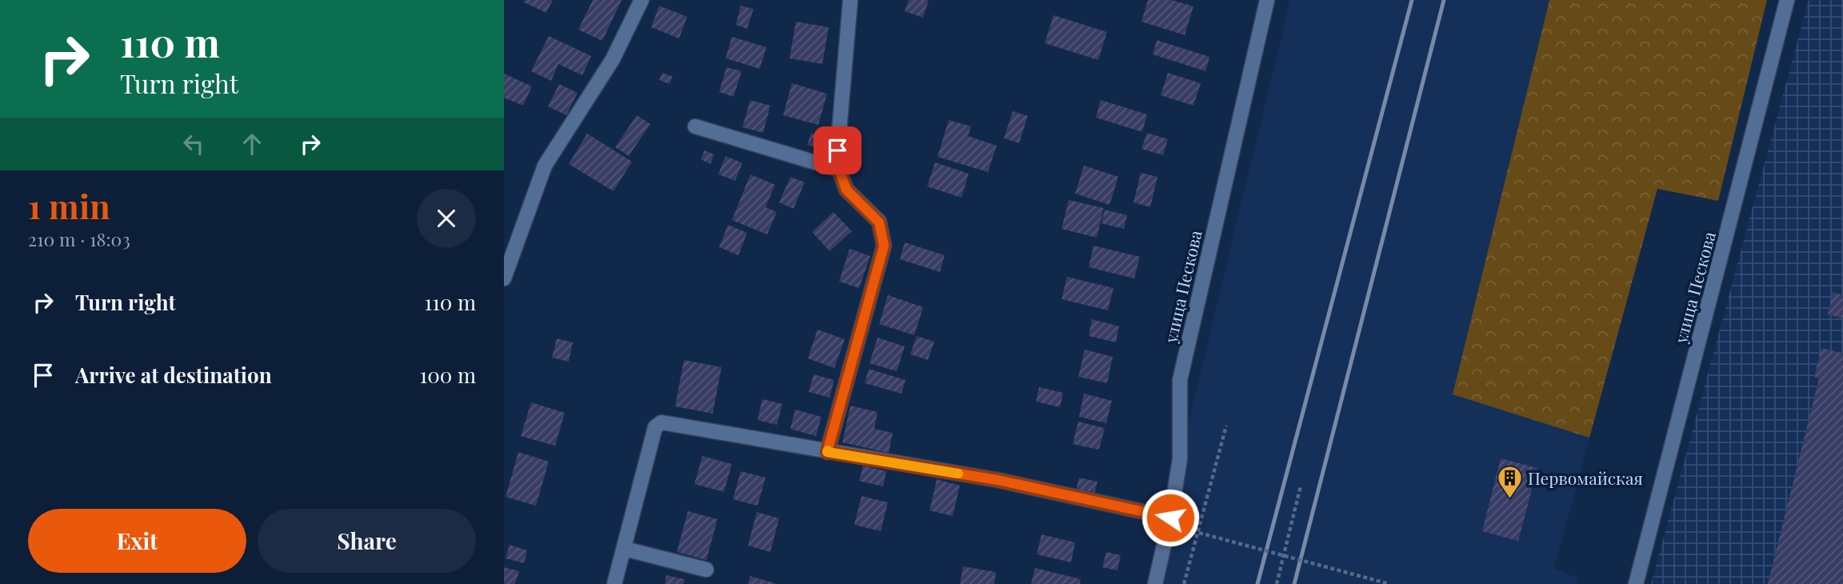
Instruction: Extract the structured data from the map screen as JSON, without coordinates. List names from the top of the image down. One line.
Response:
{"streets":{"street":["улица Пескова"]},"places":{"building":["Первомайская"]},"page":{"turn":["110 m","Turn right"],"heading":["1 min","210 m · 18:03"],"list":[{"name":"Turn right","value":"110 m"},{"name":"Arrive at destination","value":"100 m"}],"buttons":["Exit","Share"]}}
